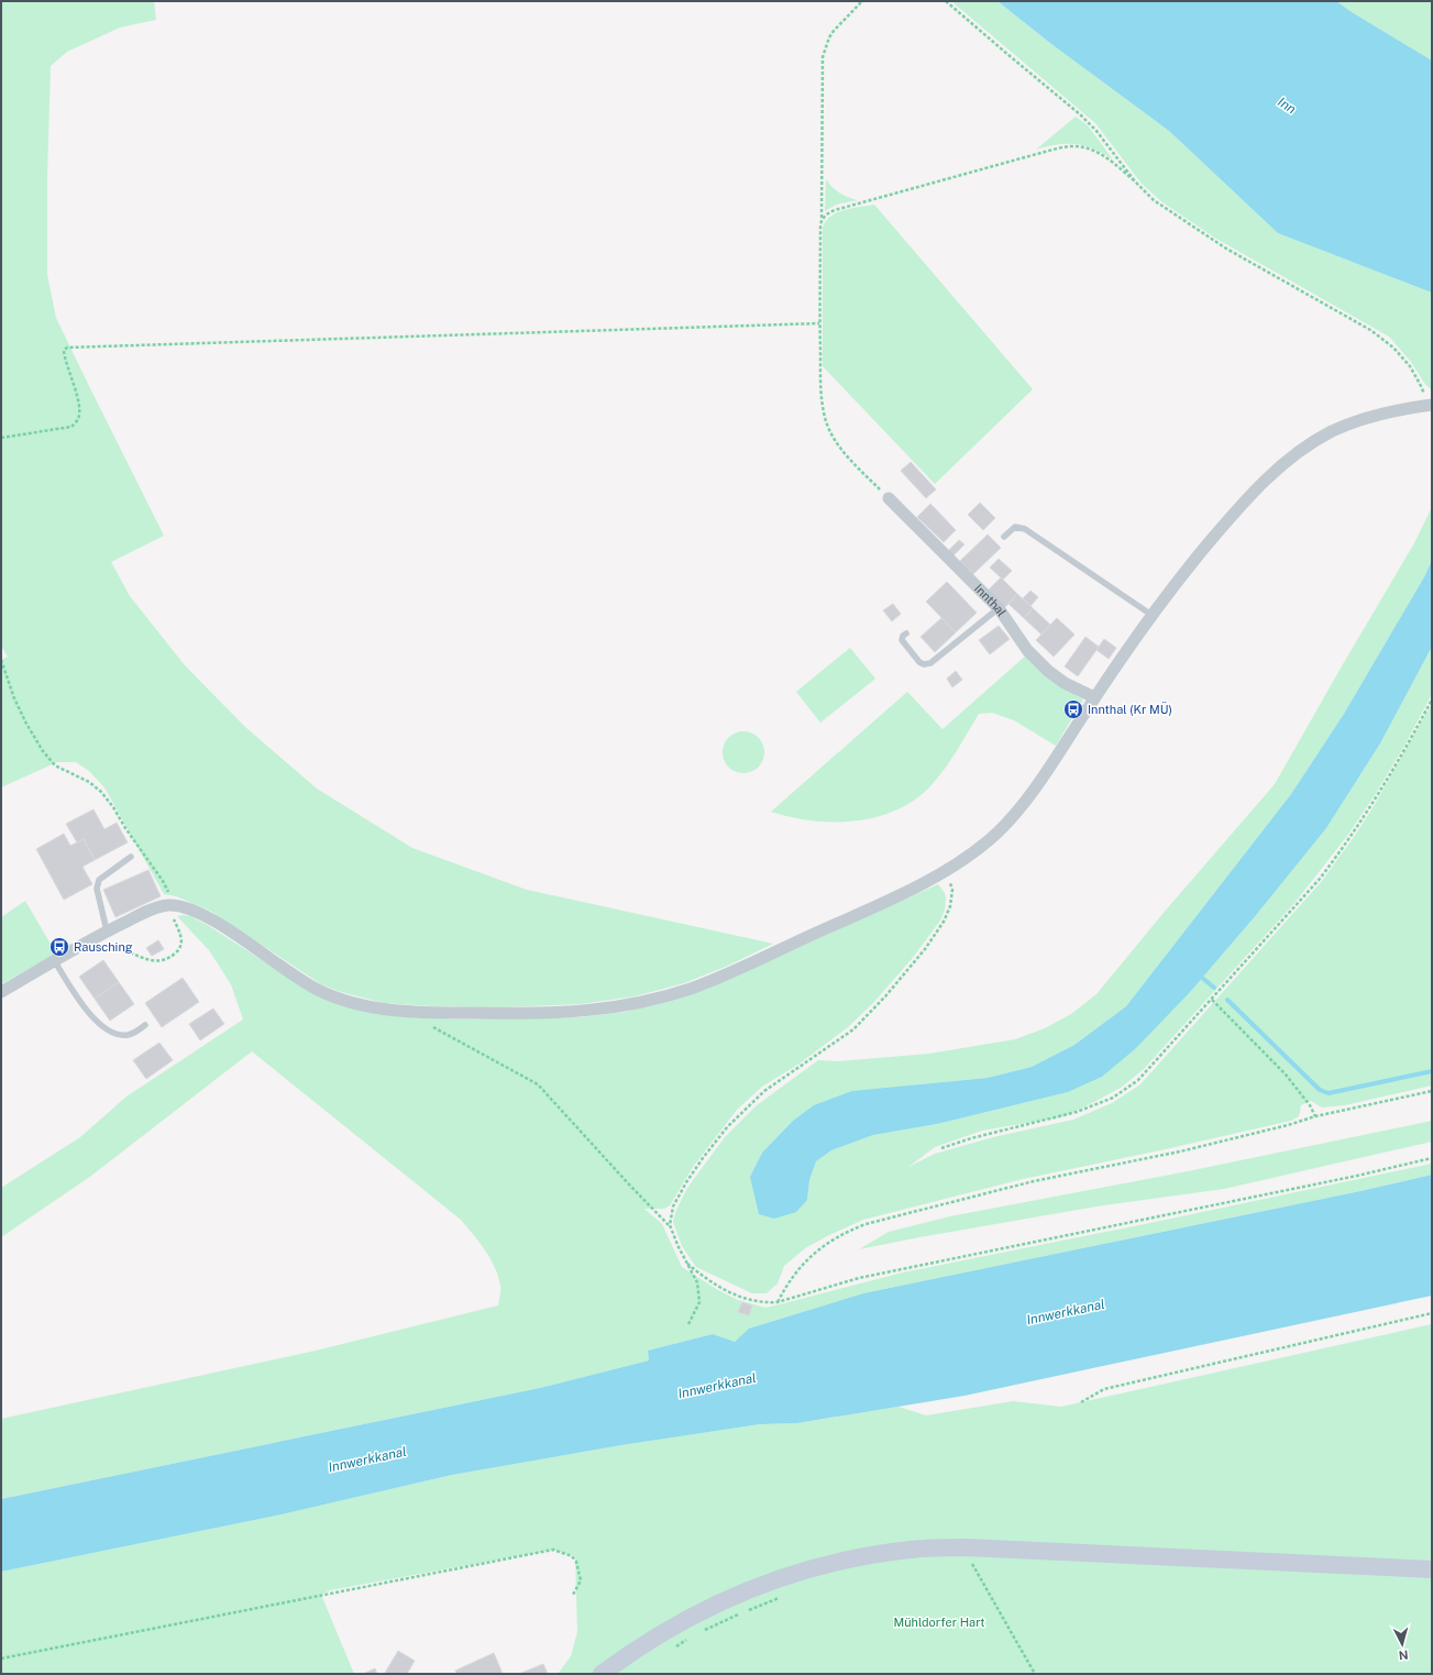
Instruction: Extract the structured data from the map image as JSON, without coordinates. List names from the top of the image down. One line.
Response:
{"streets":{"street":["Innthal"]},"water":["Inn","Innwerkkanal"],"parks":["Mühldorfer Hart"],"places":{"bus stop":["Innthal (Kr MÜ)","Rausching"]},"north":"bottom"}
